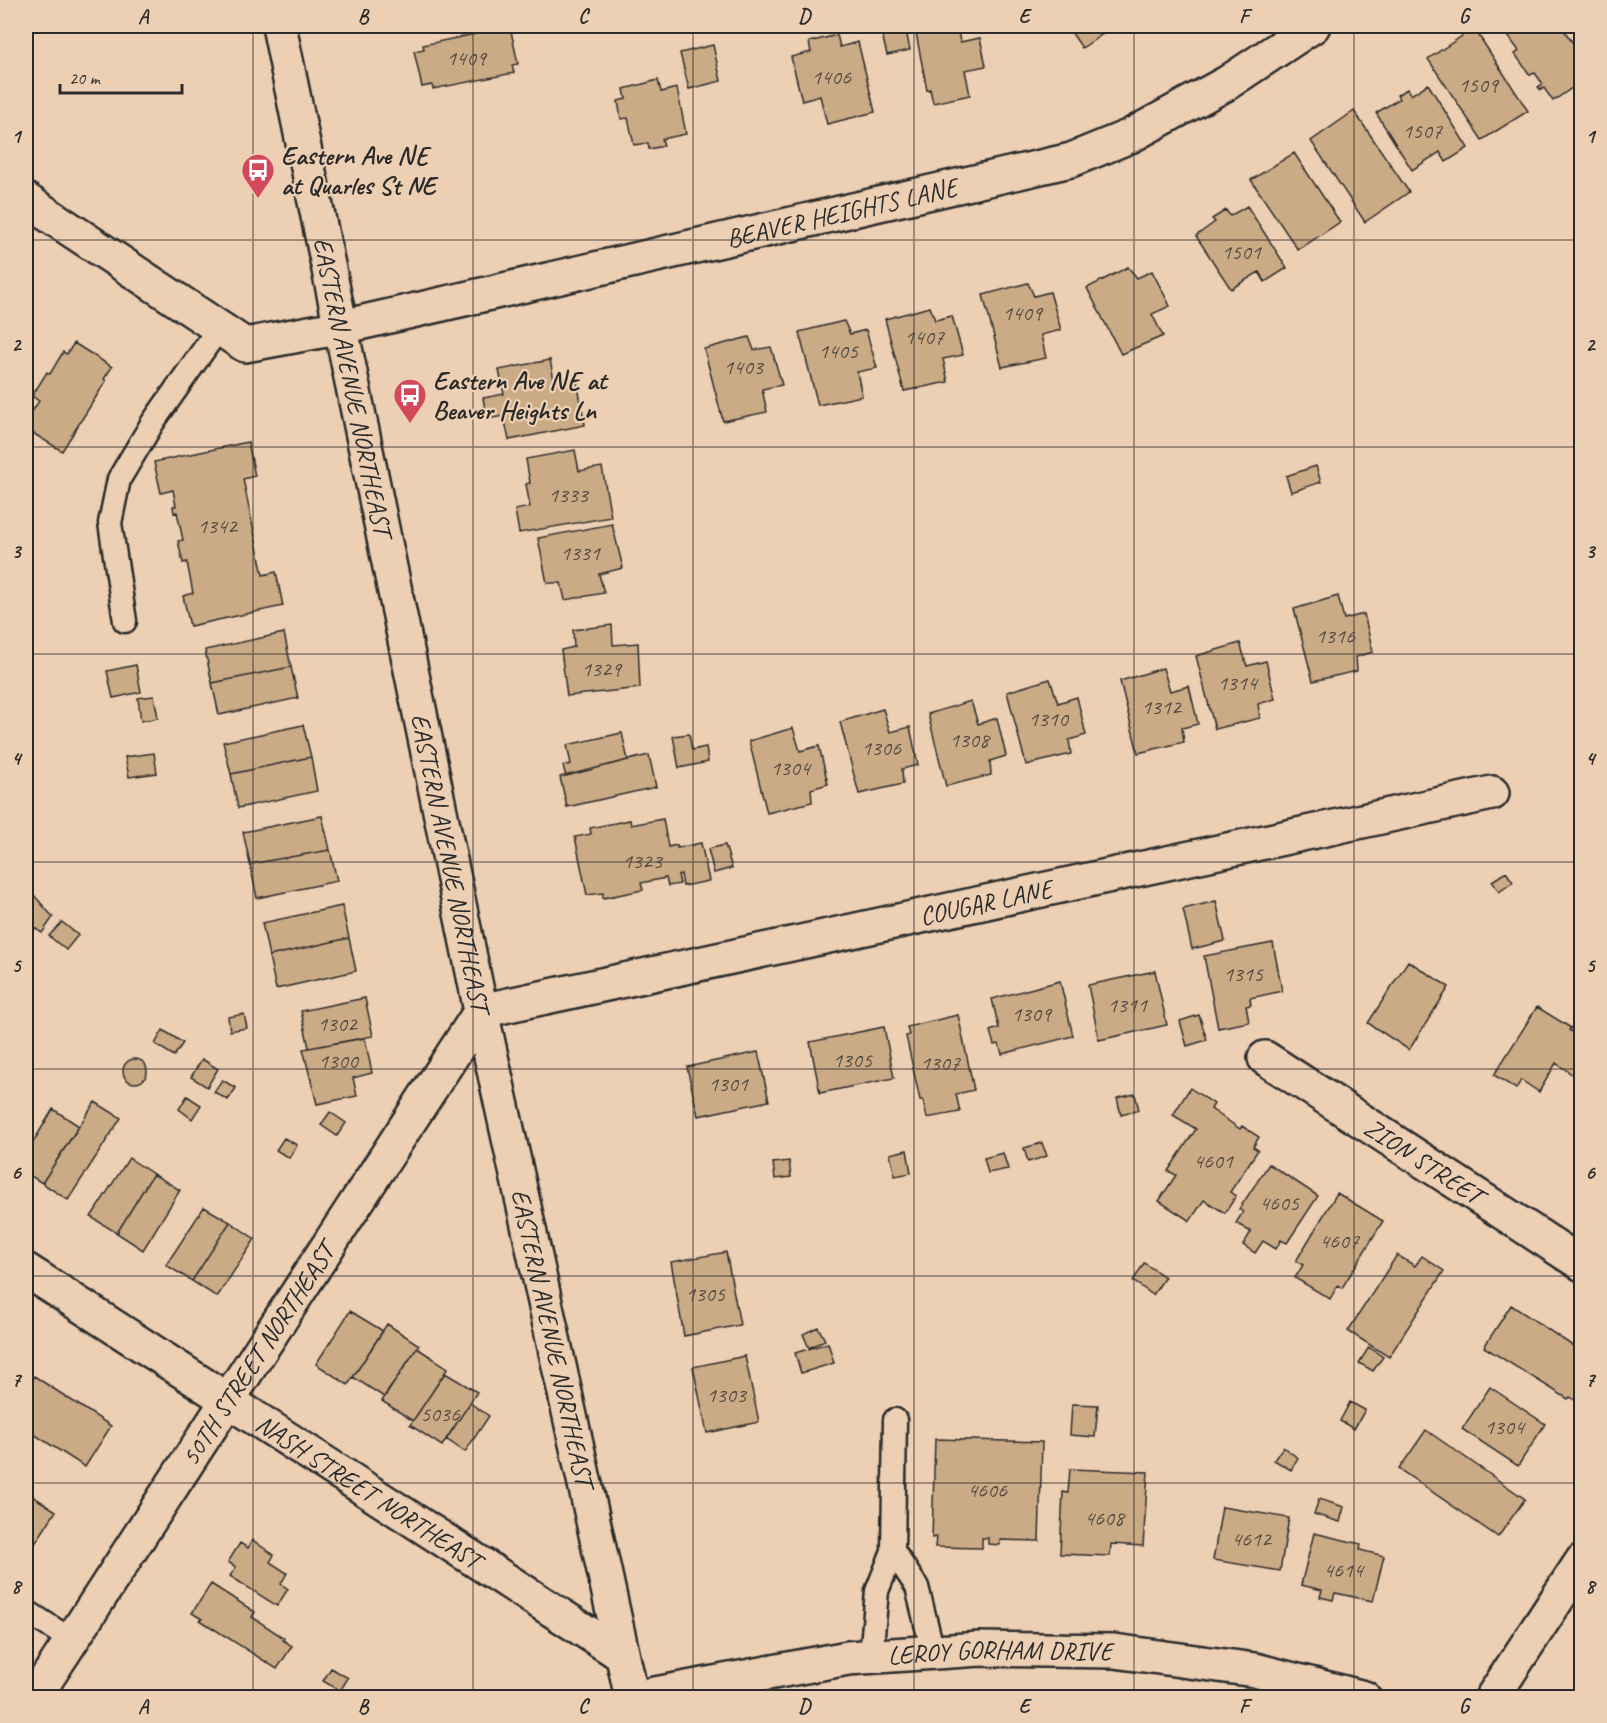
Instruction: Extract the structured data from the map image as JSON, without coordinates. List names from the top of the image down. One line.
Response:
{"streets":{"street":["BEAVER HEIGHTS LANE","EASTERN AVENUE NORTHEAST","COUGAR LANE","ZION STREET","50TH STREET NORTHEAST","NASH STREET NORTHEAST","LEROY GORHAM DRIVE"]},"crossings":[["BEAVER HEIGHTS LANE","EASTERN AVENUE NORTHEAST"],["EASTERN AVENUE NORTHEAST","COUGAR LANE"],["EASTERN AVENUE NORTHEAST","50TH STREET NORTHEAST"],["EASTERN AVENUE NORTHEAST","NASH STREET NORTHEAST"],["EASTERN AVENUE NORTHEAST","LEROY GORHAM DRIVE"],["COUGAR LANE","50TH STREET NORTHEAST"],["50TH STREET NORTHEAST","NASH STREET NORTHEAST"]],"places":{"bus stop":["Eastern Ave NE at Quarles St NE","Eastern Ave NE at Beaver Heights Ln"]},"house_numbers":["1409","1406","1509","1507","1501","1409","1407","1405","1403","1333","1342","1331","1316","1329","1314","1312","1310","1308","1306","1304","1323","1315","1311","1309","1302","1305","1300","1307","1301","4601","4605","4607","1305","1303","5036","1304","4606","4608","4612","4614"],"scale_bar":"20 m","grid":{"columns":["A","B","C","D","E","F","G"],"rows":["1","2","3","4","5","6","7","8"]}}
